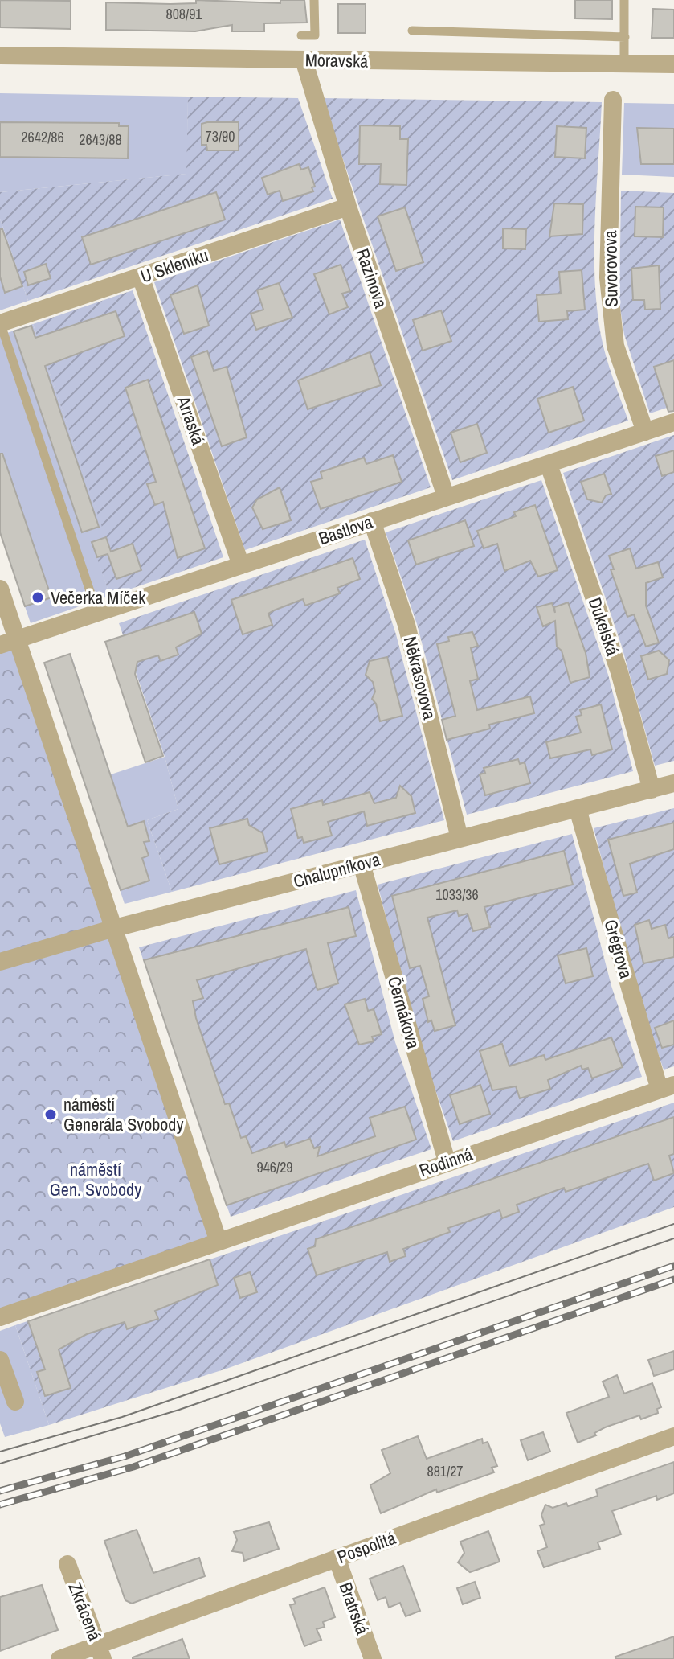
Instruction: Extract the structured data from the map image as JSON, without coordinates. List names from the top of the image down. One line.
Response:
{"streets":{"street":["Moravská","U Skleníku","Suvorovova","Razinova","Arraská","Bastlova","Dukelská","Někrasovova","Chalupníkova","Grégrova","Čermákova","Rodinná","Pospolitá","Bratrská","Zkrácená"]},"crossings":[["Moravská","Razinova"],["U Skleníku","Razinova"],["U Skleníku","Arraská"],["Suvorovova","Bastlova"],["Razinova","Bastlova"],["Arraská","Bastlova"],["Bastlova","Dukelská"],["Bastlova","Někrasovova"],["Dukelská","Chalupníkova"],["Někrasovova","Chalupníkova"],["Chalupníkova","Grégrova"],["Chalupníkova","Čermákova"],["Grégrova","Rodinná"],["Čermákova","Rodinná"],["Pospolitá","Bratrská"],["Pospolitá","Zkrácená"]],"parks":["náměstí Gen. Svobody"],"places":["Večerka Míček","náměstí Generála Svobody"],"house_numbers":["808/91","73/90","2642/86","2643/88","1033/36","946/29","881/27"]}
